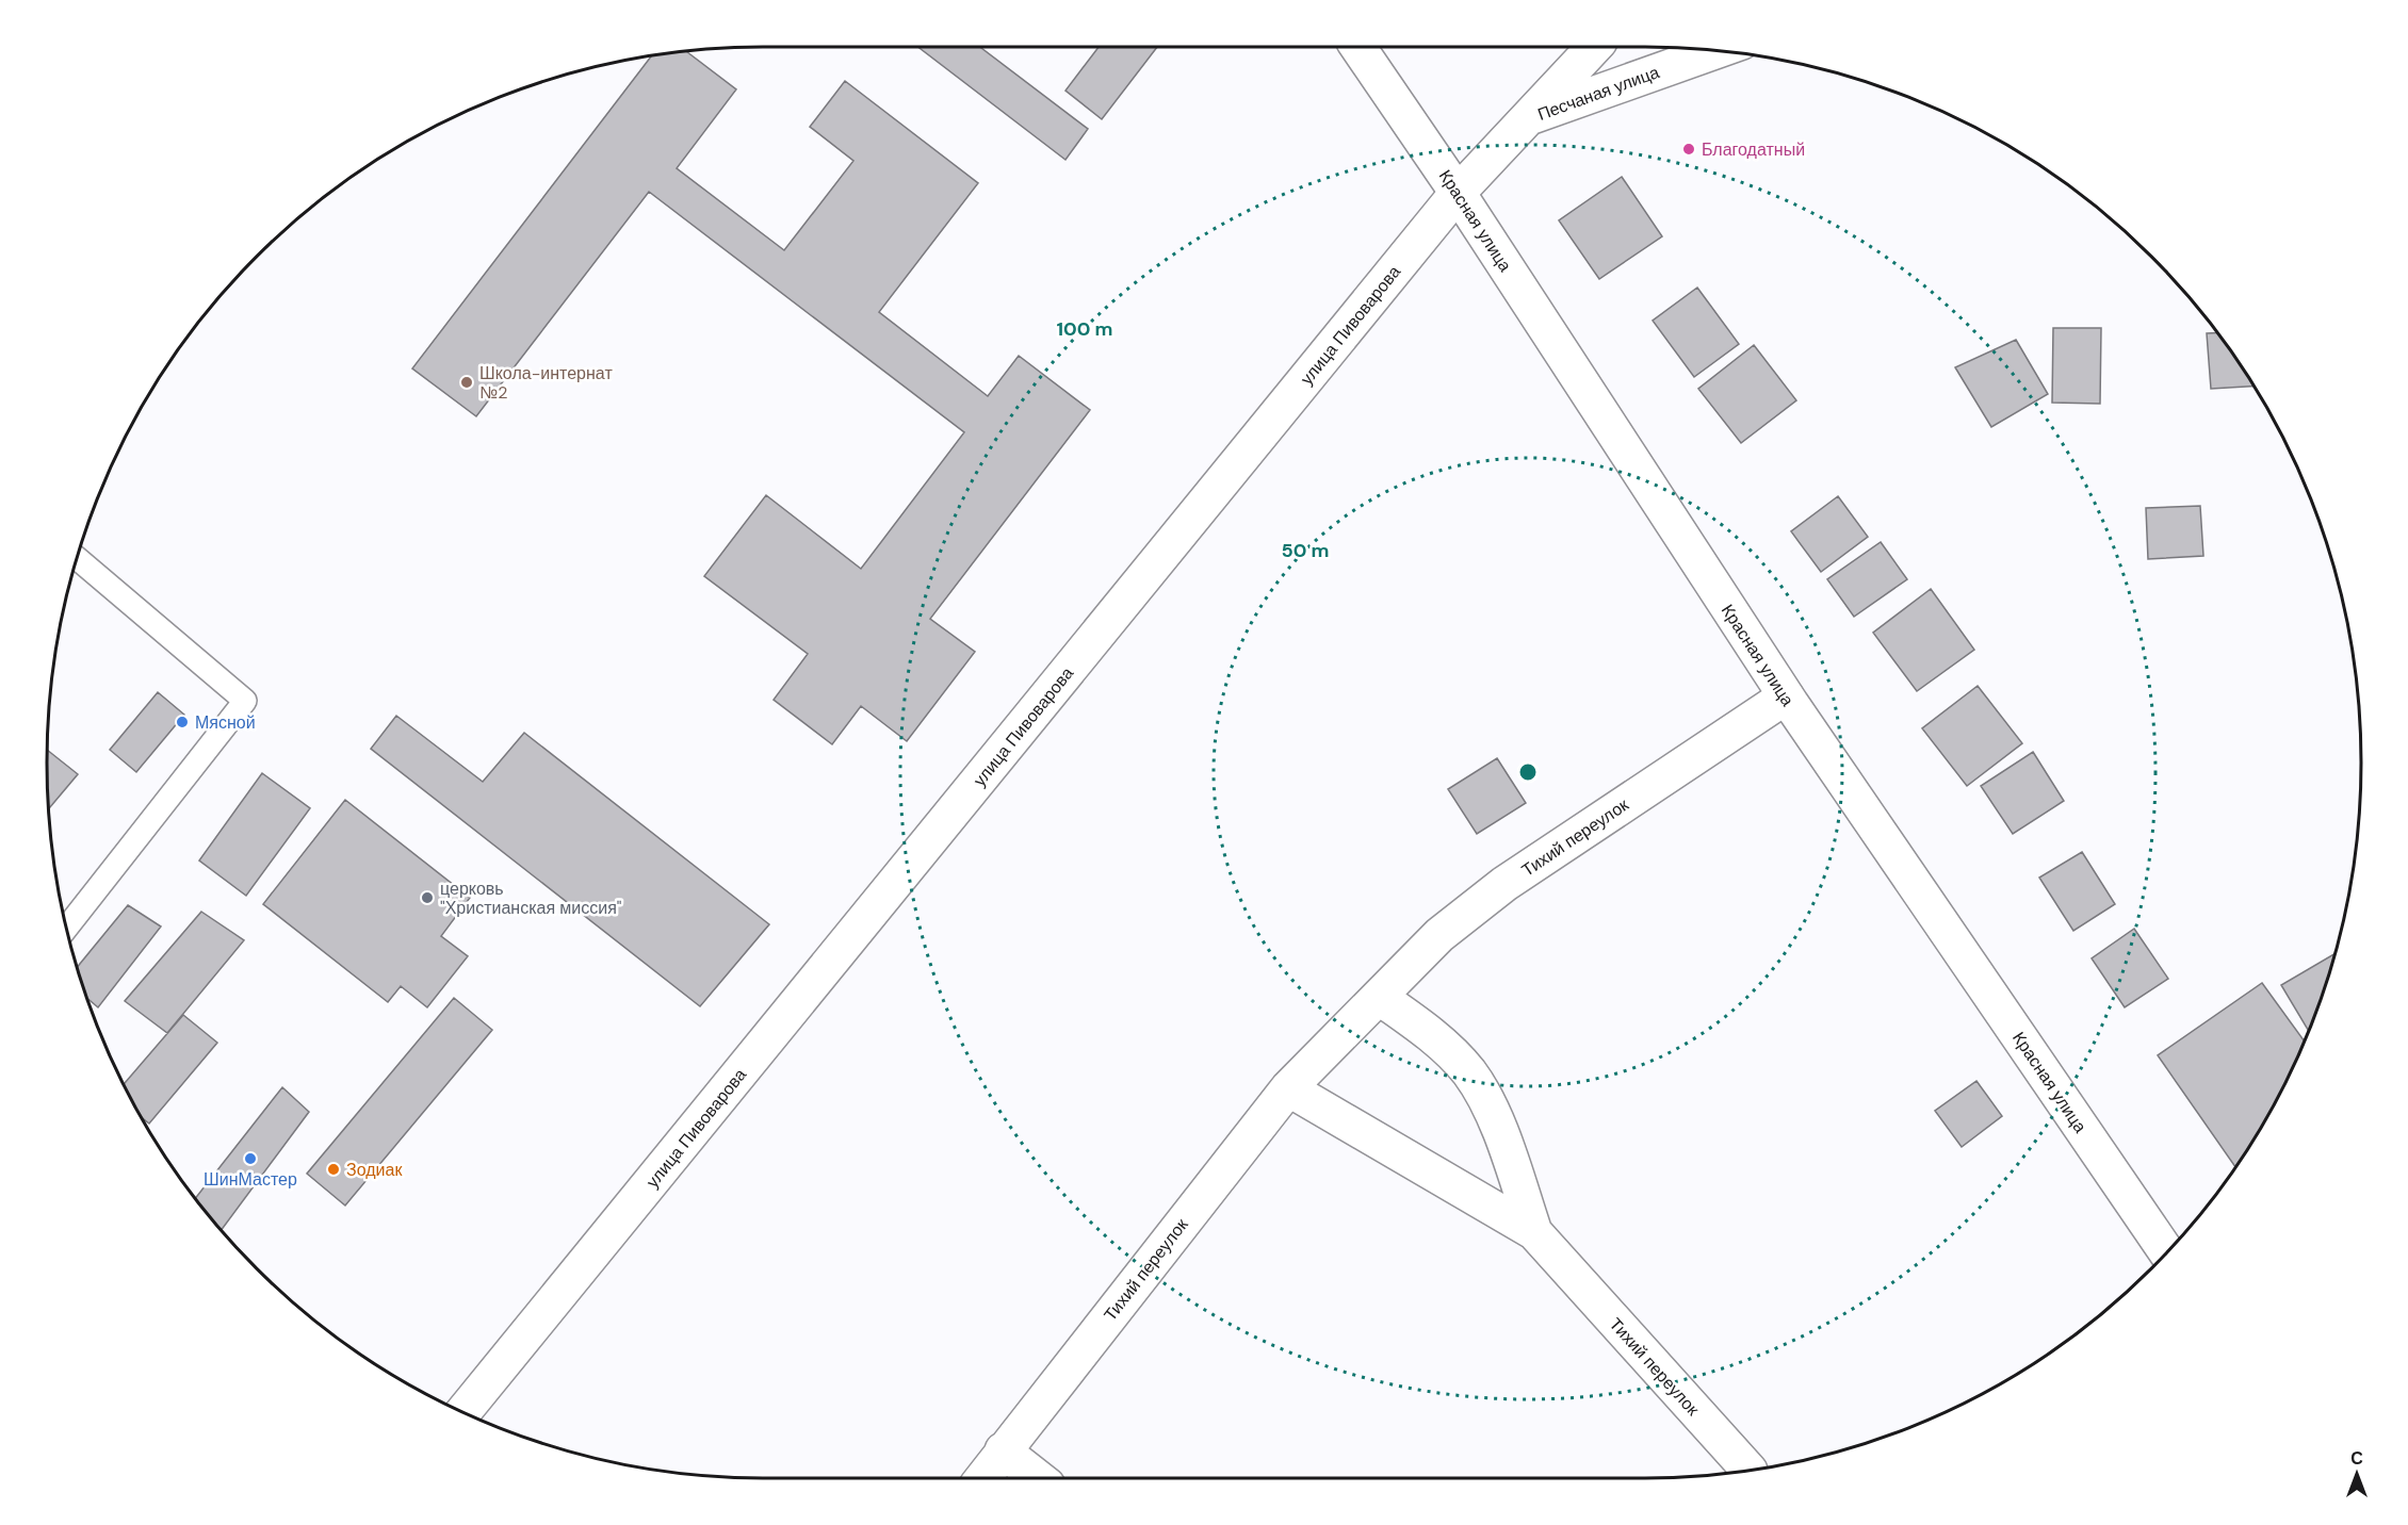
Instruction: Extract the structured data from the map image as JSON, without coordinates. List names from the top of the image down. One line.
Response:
{"streets":{"street":["Песчаная улица","Красная улица","улица Пивоварова","Тихий переулок"]},"crossings":[["Песчаная улица","улица Пивоварова"],["Красная улица","улица Пивоварова"],["Красная улица","Тихий переулок"]],"places":["Благодатный","Школа-интернат №2","Мясной","церковь \"Христианская миссия\"","ШинМастер","Зодиак"],"north":"top","rings":["100 m","50 m"]}
